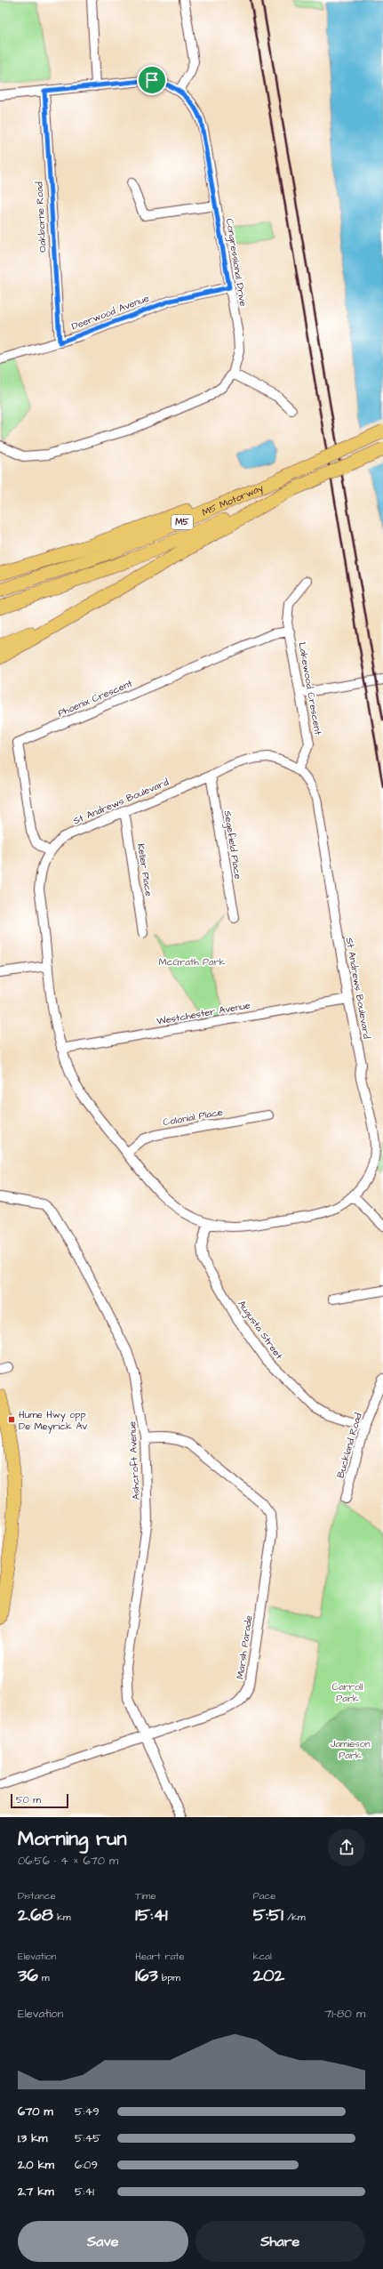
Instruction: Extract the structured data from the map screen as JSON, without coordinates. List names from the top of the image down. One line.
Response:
{"streets":{"highway":["M5 Motorway","M5"],"street":["Oakborne Road","Congressional Drive","Deerwood Avenue","Lakewood Crescent","Phoenix Crescent","St Andrews Boulevard","Segefield Place","Keller Place","Westchester Avenue","Colonial Place","Augusta Street","Buckland Road","Ashcroft Avenue","Marsh Parade"]},"crossings":[["Oakborne Road","Congressional Drive"],["Oakborne Road","Deerwood Avenue"],["Congressional Drive","Deerwood Avenue"],["Lakewood Crescent","Phoenix Crescent"],["Lakewood Crescent","St Andrews Boulevard"],["Phoenix Crescent","St Andrews Boulevard"],["St Andrews Boulevard","Segefield Place"],["St Andrews Boulevard","Keller Place"],["St Andrews Boulevard","Westchester Avenue"],["St Andrews Boulevard","Colonial Place"],["St Andrews Boulevard","Augusta Street"],["Augusta Street","Buckland Road"],["Ashcroft Avenue","Marsh Parade"]],"parks":["McGrath Park","Carroll Park","Jamieson Park"],"places":{"transit":["Hume Hwy opp De Meyrick Av"]},"scale_bar":"50 m","page":{"scale":"50 m","heading":["Morning run","06:56 · 4 × 670 m"],"stats":[["Distance","2.68 km"],["Time","15:41"],["Pace","5:51 /km"],["Elevation","36 m"],["Heart rate","163 bpm"],["kcal","202"]],"chart":["Elevation","71–80 m"],"list":[{"name":"670 m","note":"5:49"},{"name":"1.3 km","note":"5:45"},{"name":"2.0 km","note":"6:09"},{"name":"2.7 km","note":"5:41"}],"buttons":["Save","Share"]}}
